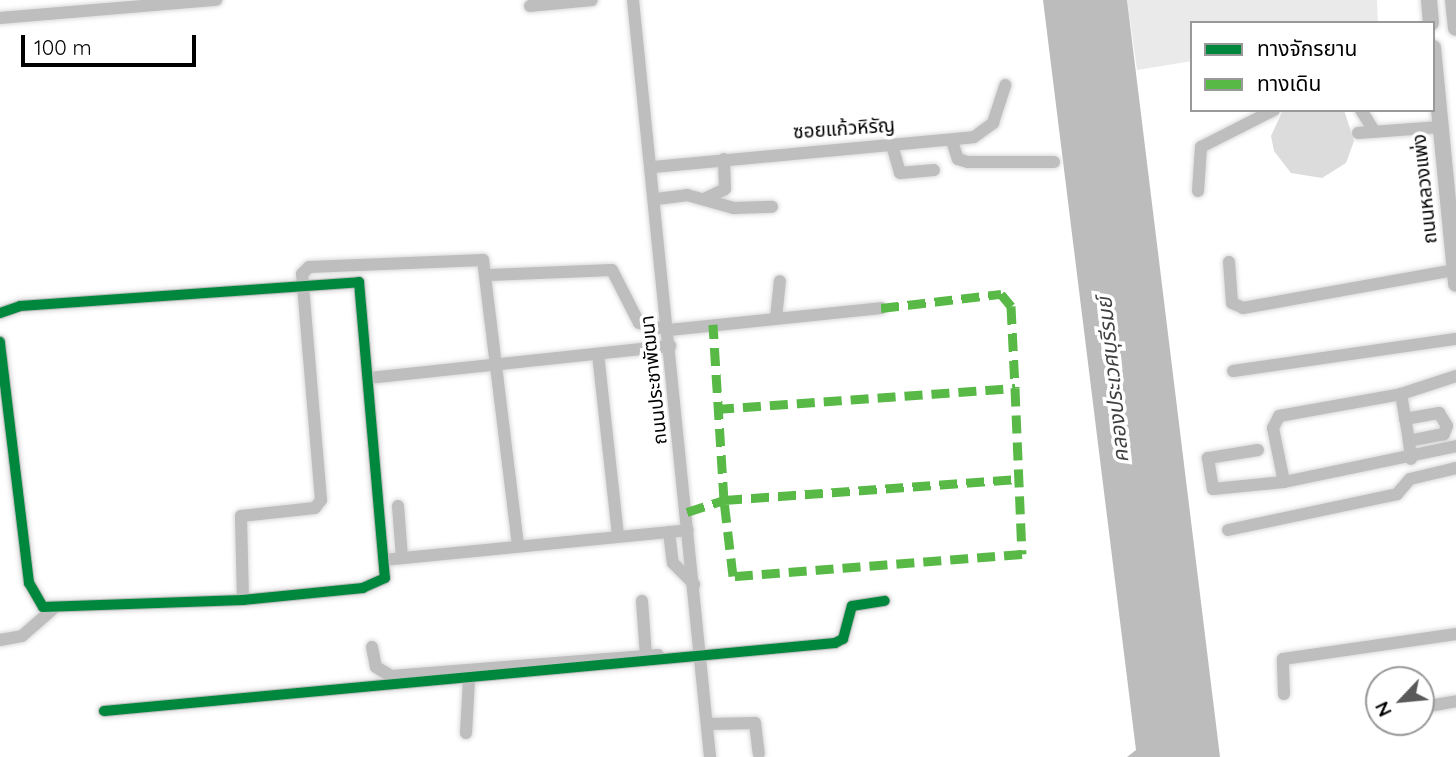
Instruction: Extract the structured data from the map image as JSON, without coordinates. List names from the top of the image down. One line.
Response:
{"streets":{"main road":["ถนนหลวงแพ่ง"],"street":["ซอยแก้วหิรัญ","ถนนประชาพัฒนา"]},"crossings":[["ซอยแก้วหิรัญ","ถนนประชาพัฒนา"]],"water":["คลองประเวศบุรีรมย์"],"legend":["ทางจักรยาน","ทางเดิน"],"scale_bar":"100 m","north":"bottom left"}
